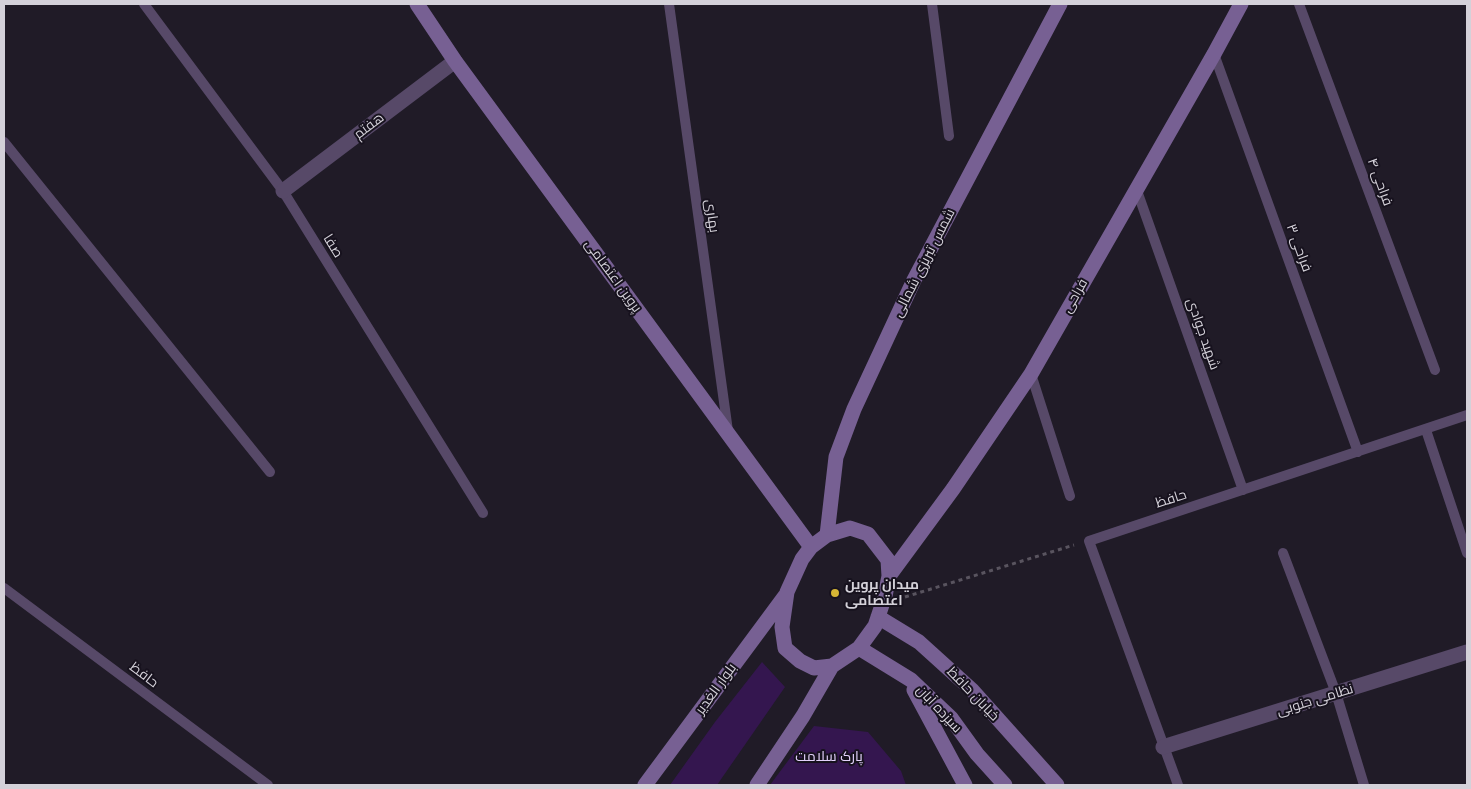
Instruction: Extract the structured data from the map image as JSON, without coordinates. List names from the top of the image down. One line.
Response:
{"streets":{"street":["هفتم","شمس تبریزی شمالی","پروین اعتصامی","فراحی","بلوار الغدیر","خیابان حافظ","نظامی جنوبی","سیزده آبان"],"lane":["فراحی ۴","بهاری","صفا","فراحی ۳","شهید جوادی","حافظ"]},"crossings":[["هفتم","صفا"],["هفتم","پروین اعتصامی"],["بهاری","پروین اعتصامی"],["فراحی ۳","فراحی"],["فراحی ۳","حافظ"],["شمس تبریزی شمالی","پروین اعتصامی"],["شمس تبریزی شمالی","فراحی"],["شمس تبریزی شمالی","بلوار الغدیر"],["شمس تبریزی شمالی","خیابان حافظ"],["شمس تبریزی شمالی","سیزده آبان"],["پروین اعتصامی","فراحی"],["پروین اعتصامی","بلوار الغدیر"],["پروین اعتصامی","خیابان حافظ"],["پروین اعتصامی","سیزده آبان"],["فراحی","شهید جوادی"],["فراحی","بلوار الغدیر"],["فراحی","خیابان حافظ"],["فراحی","سیزده آبان"],["شهید جوادی","حافظ"],["بلوار الغدیر","خیابان حافظ"],["بلوار الغدیر","سیزده آبان"],["خیابان حافظ","سیزده آبان"]],"parks":["پارک سلامت"],"places":["میدان پروین اعتصامی"]}
